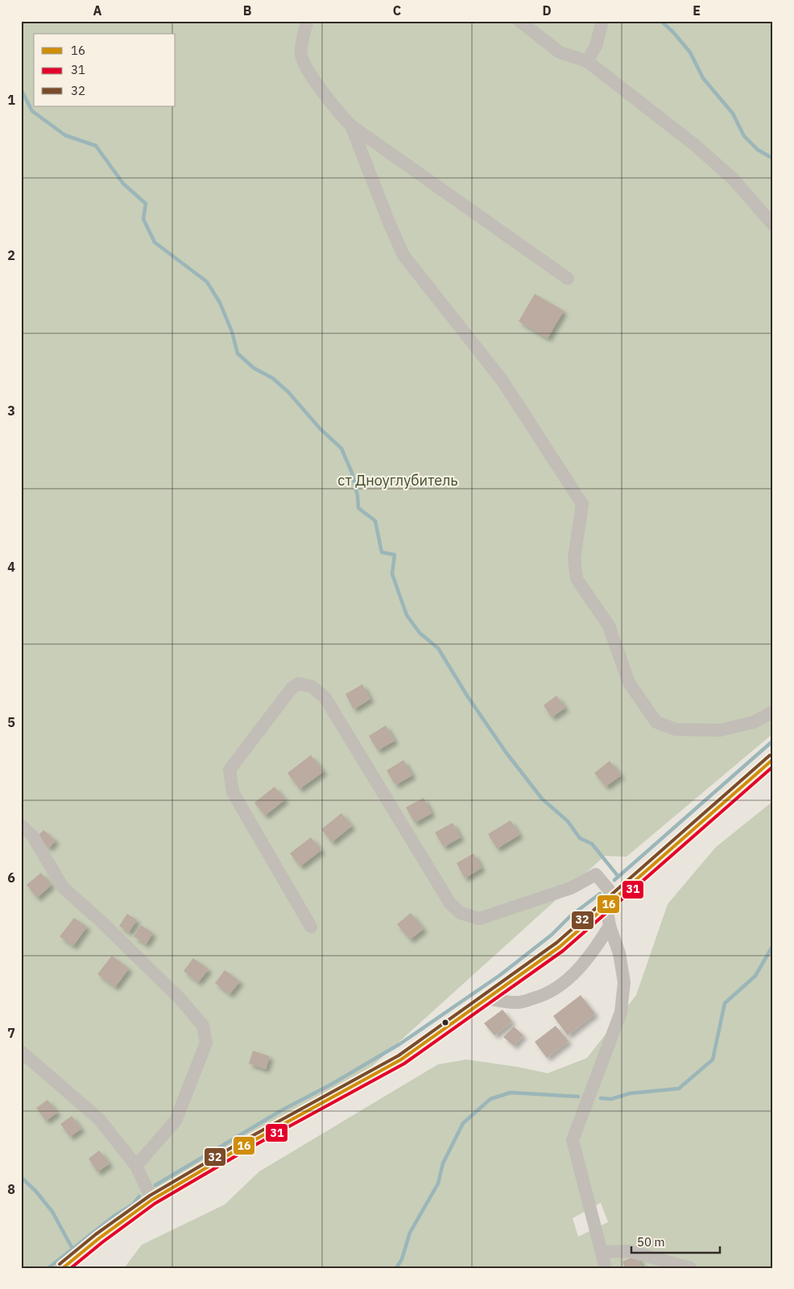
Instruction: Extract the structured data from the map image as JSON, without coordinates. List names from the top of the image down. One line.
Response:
{"parks":["ст Дноуглубитель"],"lines":["transit line 32","transit line 16","transit line 31"],"legend":["16","31","32"],"scale_bar":"50 m","grid":{"columns":["A","B","C","D","E"],"rows":["1","2","3","4","5","6","7","8"]}}
